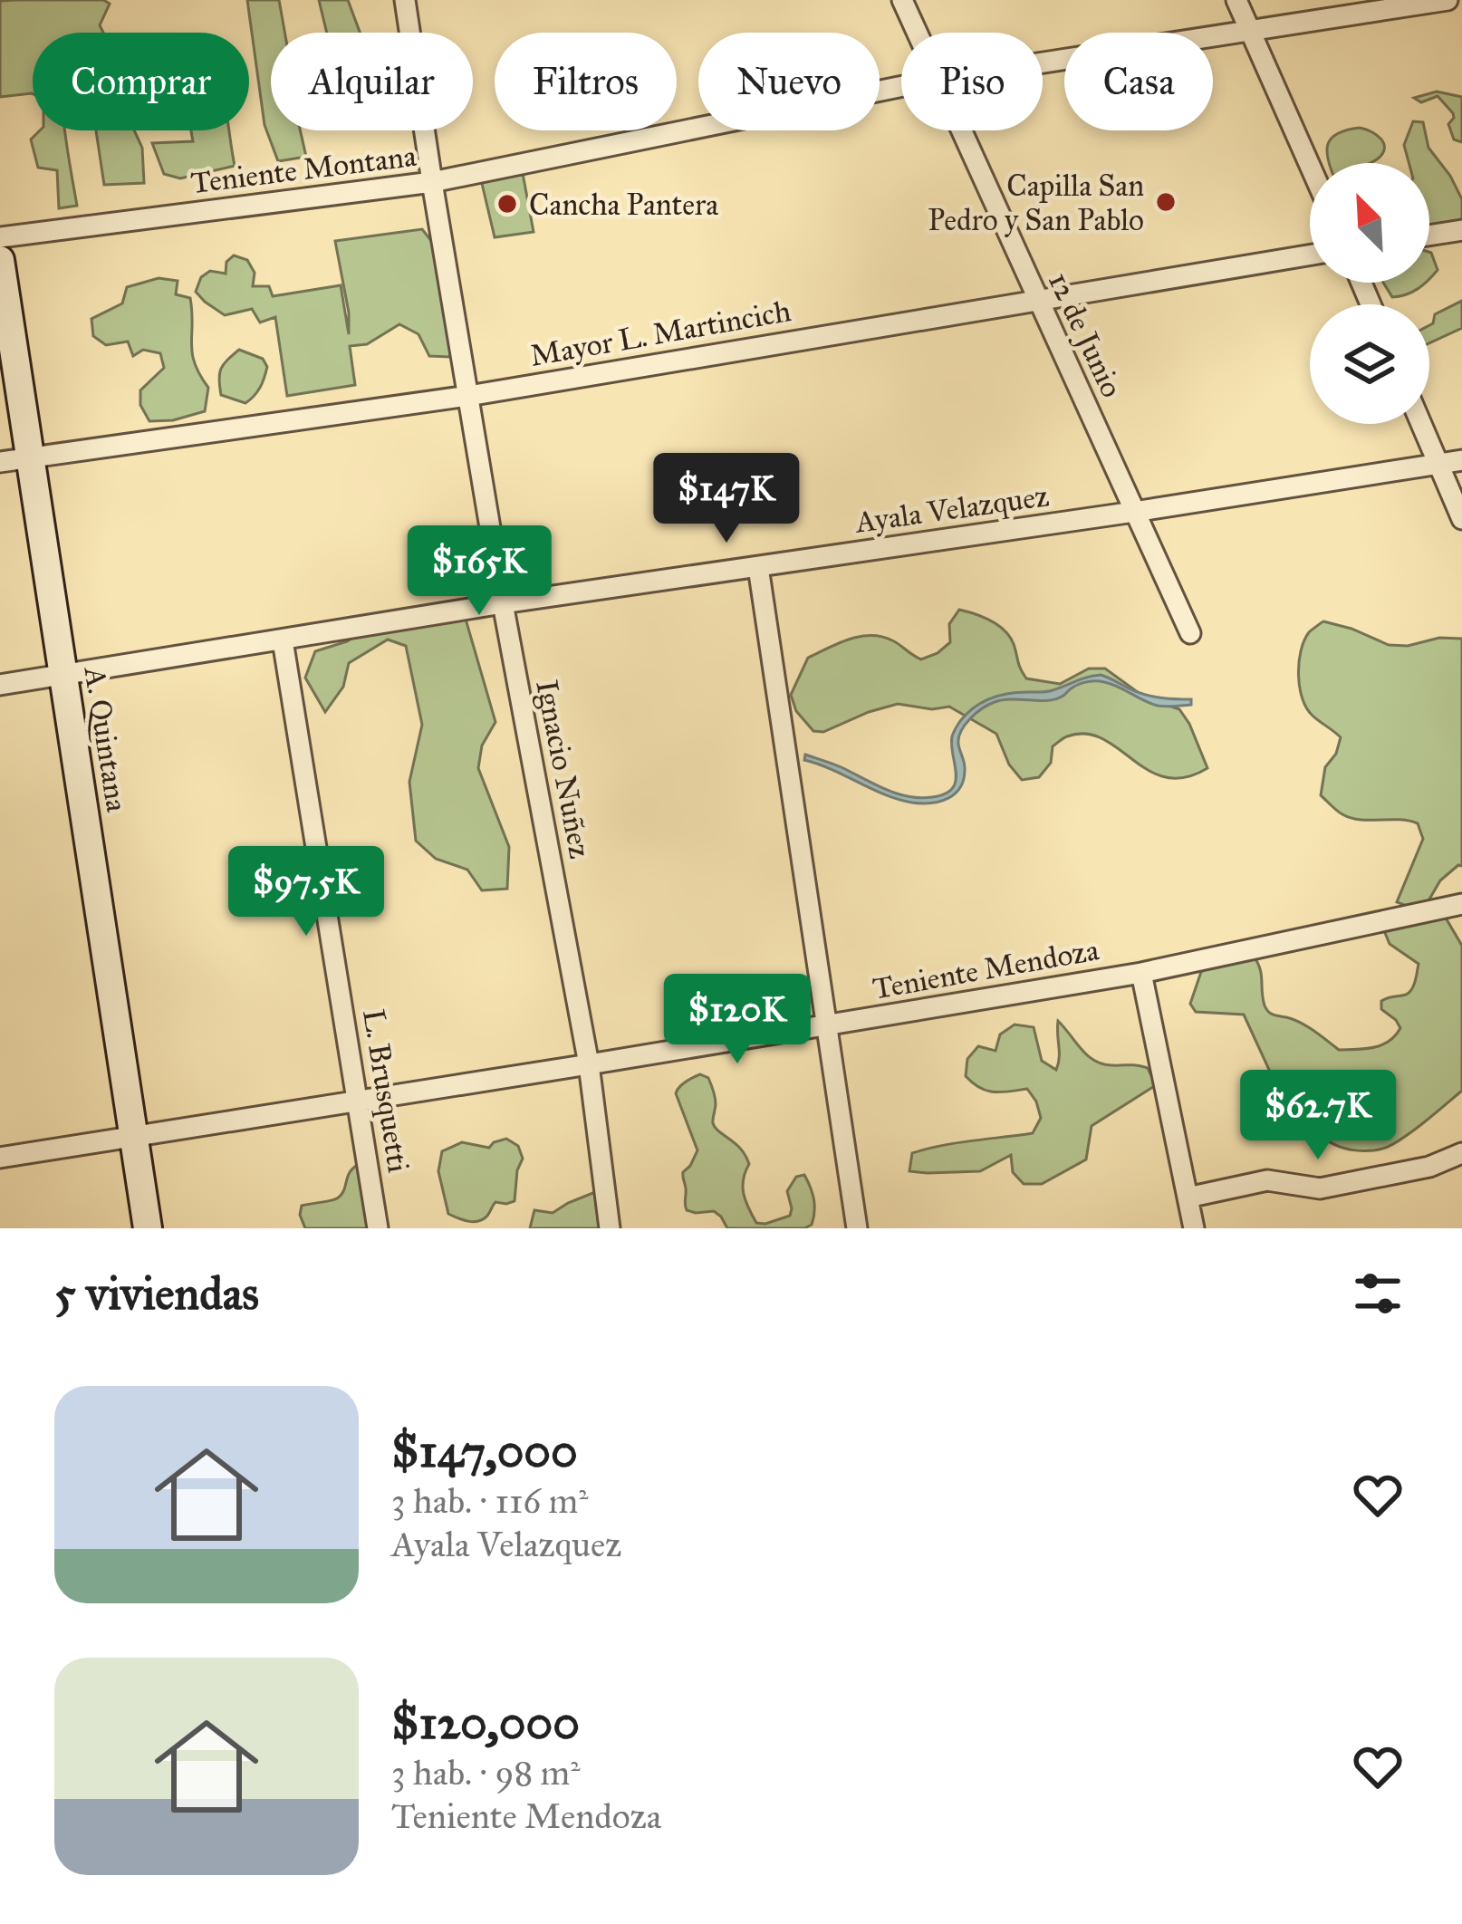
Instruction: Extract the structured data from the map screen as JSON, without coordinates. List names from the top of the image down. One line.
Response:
{"streets":{"street":["Teniente Montana","Mayor L. Martincich","12 de Junio","Ayala Velazquez","A. Quintana","Ignacio Nuñez","Teniente Mendoza","L. Brusquetti"]},"crossings":[["Teniente Montana","Ignacio Nuñez"],["Mayor L. Martincich","12 de Junio"],["Mayor L. Martincich","A. Quintana"],["Mayor L. Martincich","Ignacio Nuñez"],["12 de Junio","Ayala Velazquez"],["Ayala Velazquez","A. Quintana"],["Ayala Velazquez","Ignacio Nuñez"],["Ayala Velazquez","L. Brusquetti"],["A. Quintana","Teniente Mendoza"],["Ignacio Nuñez","Teniente Mendoza"],["Teniente Mendoza","L. Brusquetti"]],"places":["Capilla San Pedro y San Pablo","Cancha Pantera"],"north":"top left","page":{"chip":["Comprar","Alquilar","Filtros","Nuevo","Piso","Casa"],"price":["$147K","$165K","$97.5K","$120K","$62.7K"],"heading":"5 viviendas","list":[{"name":"$147,000","note":"3 hab. · 116 m² · Ayala Velazquez"},{"name":"$120,000","note":"3 hab. · 98 m² · Teniente Mendoza"}]}}
